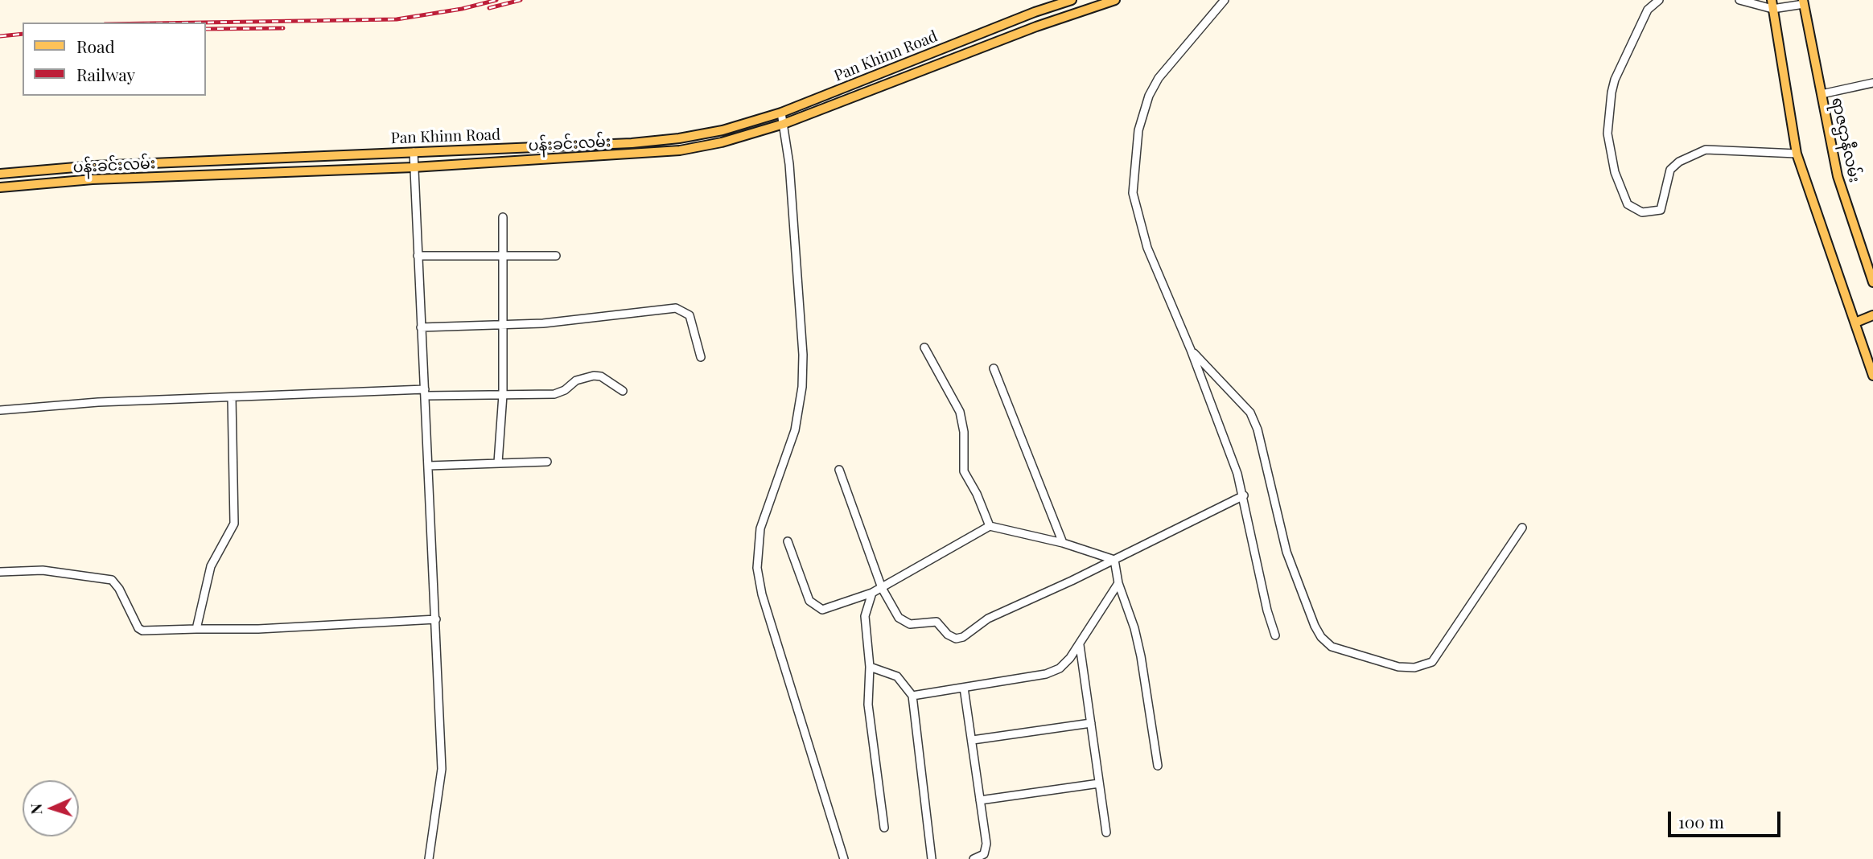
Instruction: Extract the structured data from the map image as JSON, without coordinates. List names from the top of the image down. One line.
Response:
{"streets":{"main road":["Pan Khinn Road","ရာဇဌာနီလမ်း","ပန်းခင်းလမ်း"]},"legend":["Road","Railway"],"scale_bar":"100 m","north":"left"}
